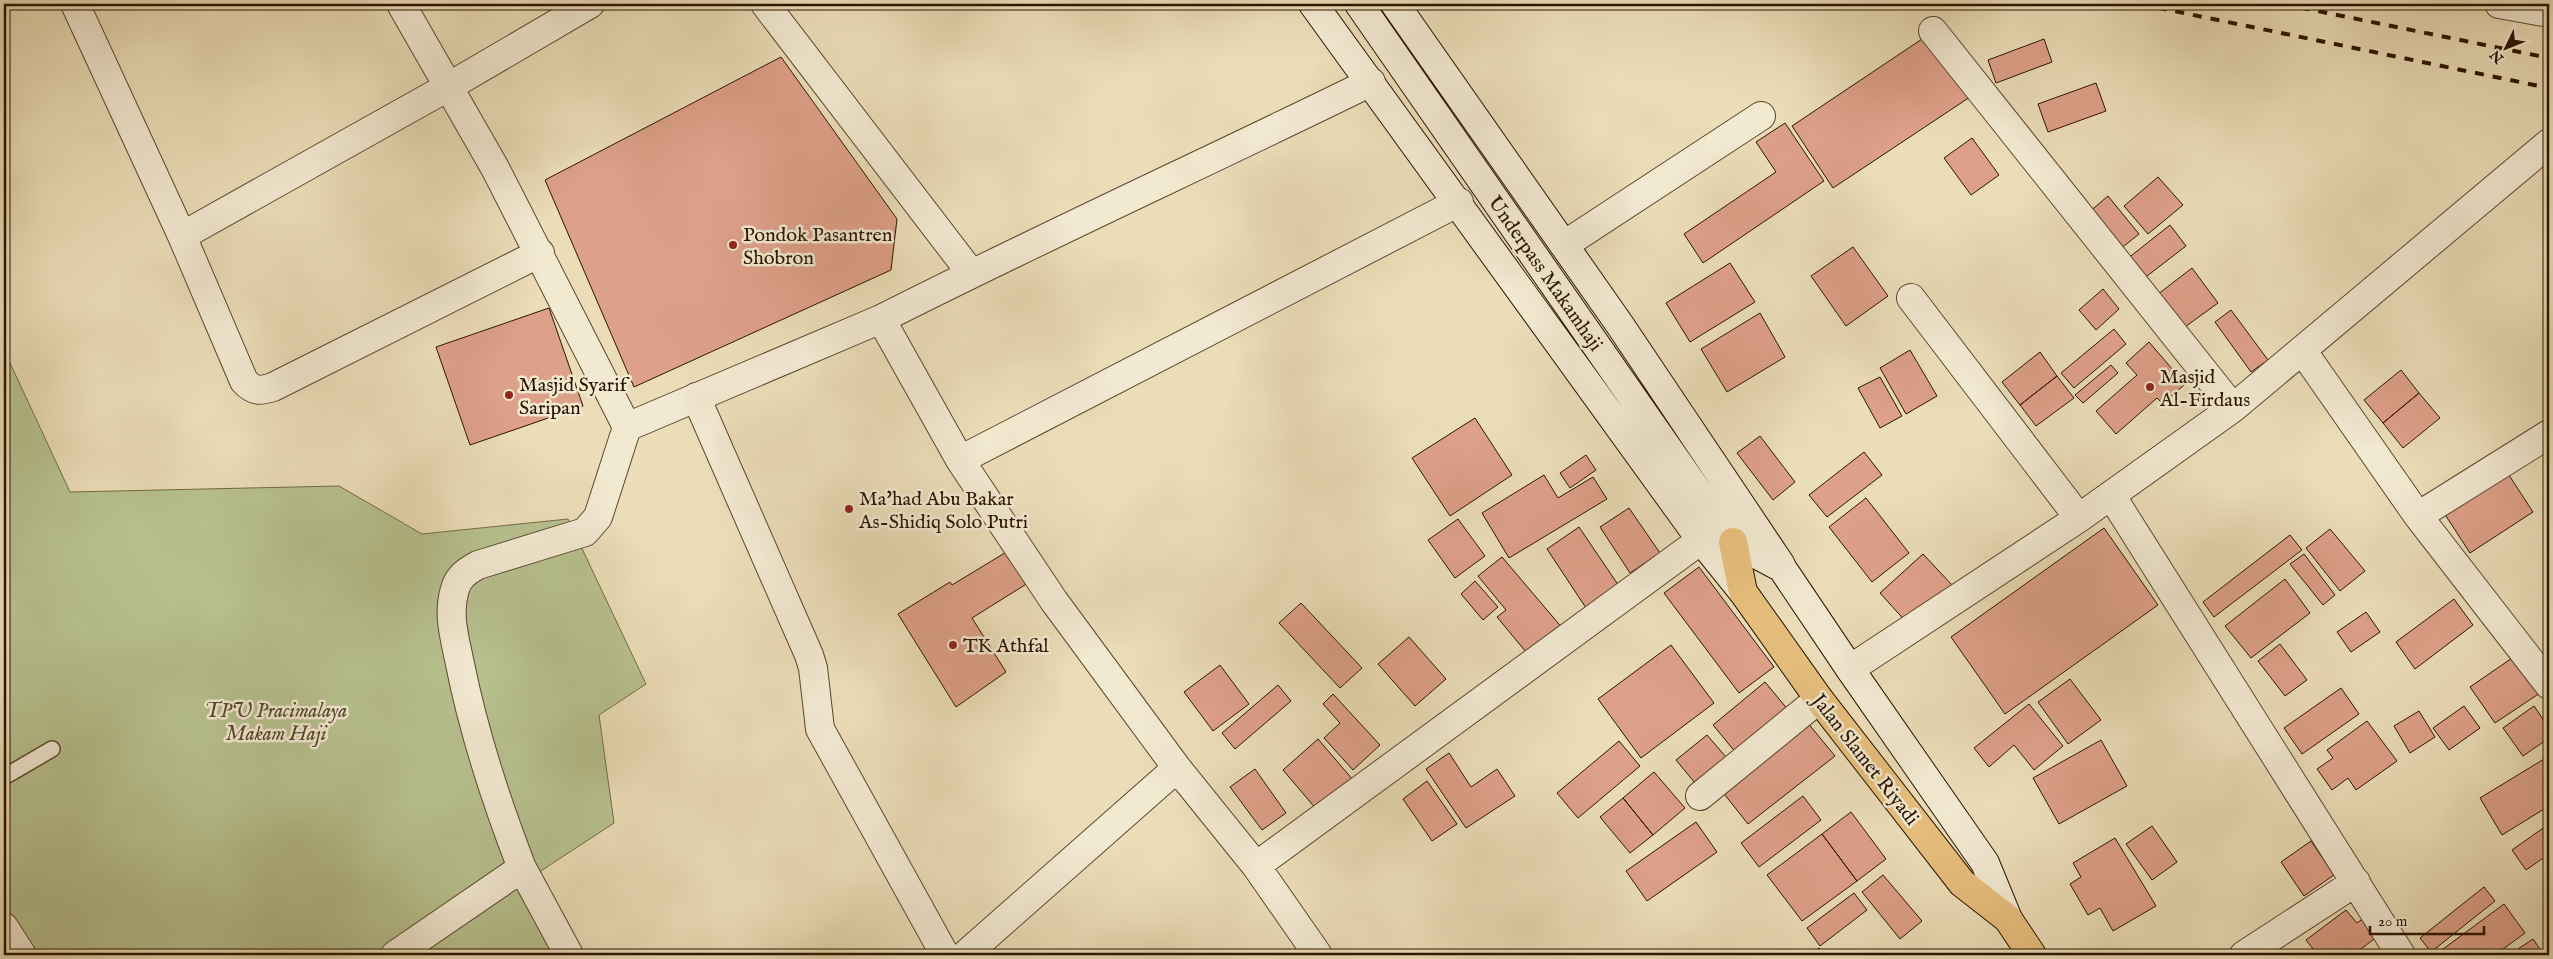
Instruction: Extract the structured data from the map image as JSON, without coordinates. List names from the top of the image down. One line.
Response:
{"streets":{"main road":["Jalan Slamet Riyadi"],"street":["Underpass Makamhaji"]},"crossings":[["Underpass Makamhaji","Jalan Slamet Riyadi"]],"parks":["TPU Pracimalaya Makam Haji"],"places":["Pondok Pasantren Shobron","Masjid Al-Firdaus","Masjid Syarif Saripan","Ma'had Abu Bakar As-Shidiq Solo Putri","TK Athfal"],"scale_bar":"20 m","north":"bottom left"}
